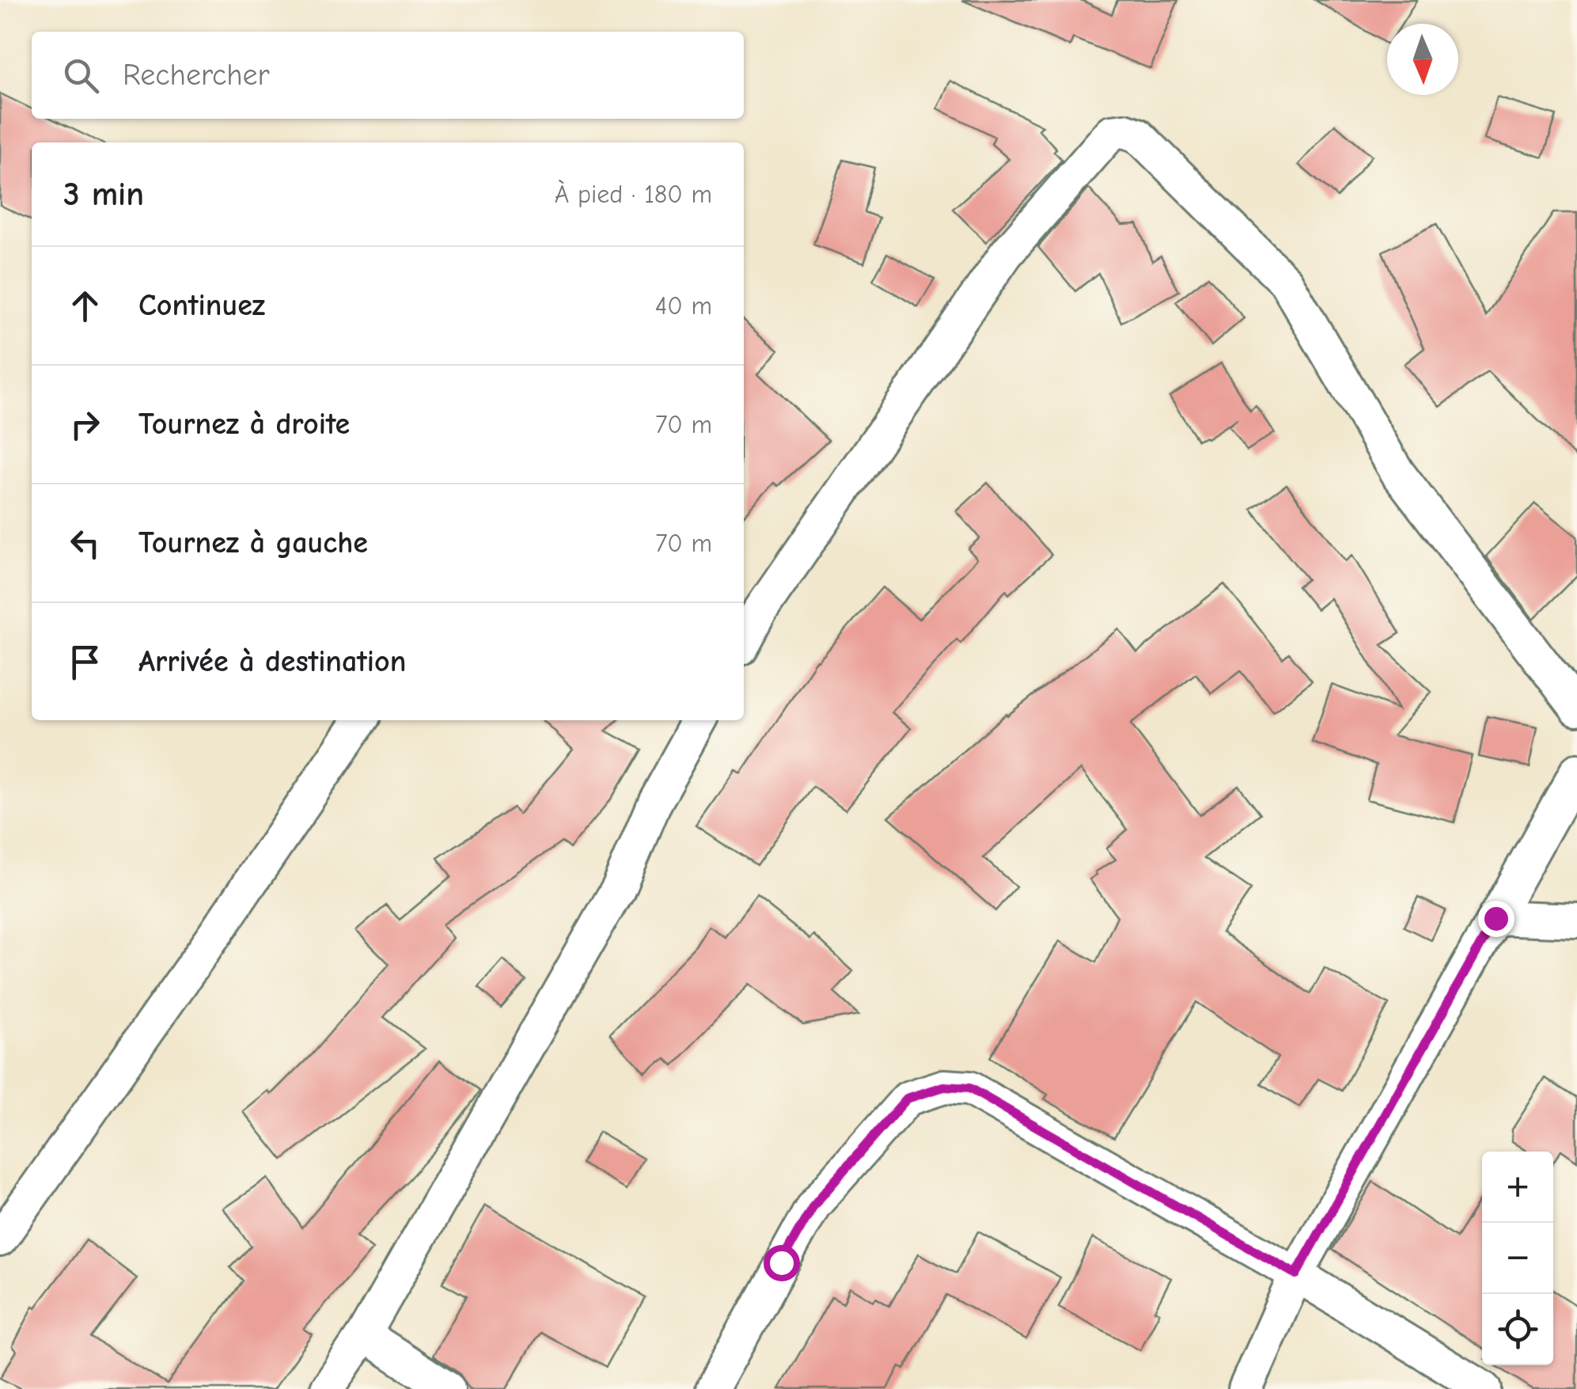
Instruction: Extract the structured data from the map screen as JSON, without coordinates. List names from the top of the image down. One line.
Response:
{"north":"bottom","page":{"search":"Rechercher","heading":["3 min","À pied · 180 m"],"list":[["Continuez","40 m"],["Tournez à droite","70 m"],["Tournez à gauche","70 m"],"Arrivée à destination"],"map_buttons":["+","−"]}}
